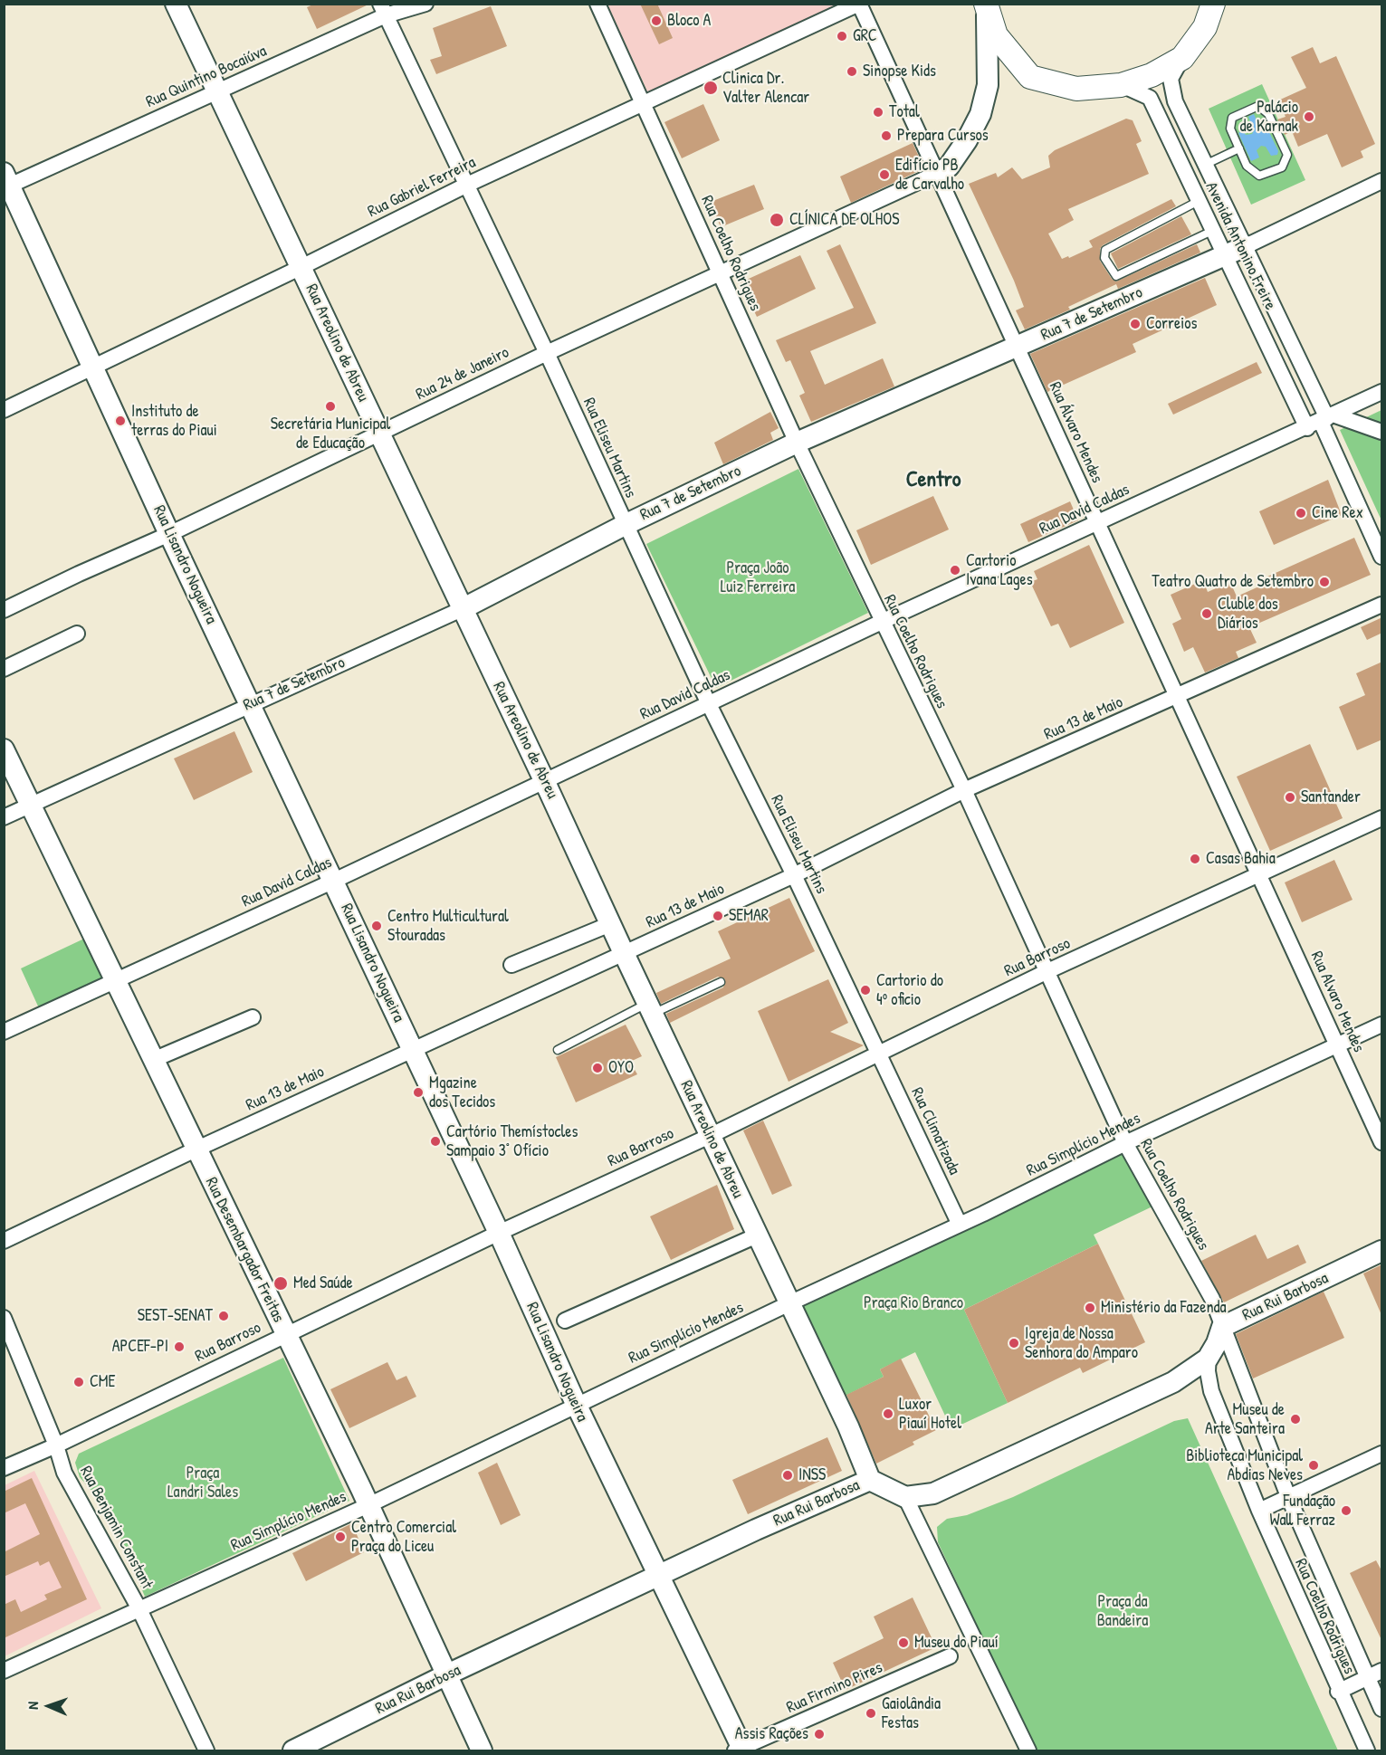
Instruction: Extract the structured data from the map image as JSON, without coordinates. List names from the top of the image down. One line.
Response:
{"streets":{"street":["Rua Quintino Bocaiúva","Rua Gabriel Ferreira","Avenida Antonino Freire","Rua Coelho Rodrigues","Rua 7 de Setembro","Rua Areolino de Abreu","Rua 24 de Janeiro","Rua Álvaro Mendes","Rua Eliseu Martins","Rua David Caldas","Rua Lisandro Nogueira","Rua 13 de Maio","Rua Barroso","Rua Alvaro Mendes","Rua Climatizada","Rua Simplício Mendes","Rua Desembargador Freitas","Rua Rui Barbosa","Rua Benjamin Constant","Rua Firmino Pires"]},"crossings":[["Rua Quintino Bocaiúva","Rua Areolino de Abreu"],["Rua Quintino Bocaiúva","Rua Eliseu Martins"],["Rua Quintino Bocaiúva","Rua Lisandro Nogueira"],["Rua Gabriel Ferreira","Rua Coelho Rodrigues"],["Rua Gabriel Ferreira","Rua Areolino de Abreu"],["Rua Gabriel Ferreira","Rua Álvaro Mendes"],["Rua Gabriel Ferreira","Rua Eliseu Martins"],["Rua Gabriel Ferreira","Rua Lisandro Nogueira"],["Avenida Antonino Freire","Rua 7 de Setembro"],["Avenida Antonino Freire","Rua David Caldas"],["Rua Coelho Rodrigues","Rua 7 de Setembro"],["Rua Coelho Rodrigues","Rua 24 de Janeiro"],["Rua Coelho Rodrigues","Rua David Caldas"],["Rua Coelho Rodrigues","Rua 13 de Maio"],["Rua Coelho Rodrigues","Rua Barroso"],["Rua Coelho Rodrigues","Rua Simplício Mendes"],["Rua Coelho Rodrigues","Rua Rui Barbosa"],["Rua 7 de Setembro","Rua Areolino de Abreu"],["Rua 7 de Setembro","Rua Álvaro Mendes"],["Rua 7 de Setembro","Rua Eliseu Martins"],["Rua 7 de Setembro","Rua Lisandro Nogueira"],["Rua 7 de Setembro","Rua Desembargador Freitas"],["Rua Areolino de Abreu","Rua 24 de Janeiro"],["Rua Areolino de Abreu","Rua David Caldas"],["Rua Areolino de Abreu","Rua 13 de Maio"],["Rua Areolino de Abreu","Rua Barroso"],["Rua Areolino de Abreu","Rua Simplício Mendes"],["Rua Areolino de Abreu","Rua Rui Barbosa"],["Rua 24 de Janeiro","Rua Álvaro Mendes"],["Rua 24 de Janeiro","Rua Eliseu Martins"],["Rua 24 de Janeiro","Rua Lisandro Nogueira"],["Rua Álvaro Mendes","Rua David Caldas"],["Rua Álvaro Mendes","Rua 13 de Maio"],["Rua Álvaro Mendes","Rua Barroso"],["Rua Álvaro Mendes","Rua Alvaro Mendes"],["Rua Eliseu Martins","Rua David Caldas"],["Rua Eliseu Martins","Rua 13 de Maio"],["Rua Eliseu Martins","Rua Barroso"],["Rua Eliseu Martins","Rua Climatizada"],["Rua David Caldas","Rua Lisandro Nogueira"],["Rua David Caldas","Rua Desembargador Freitas"],["Rua Lisandro Nogueira","Rua 13 de Maio"],["Rua Lisandro Nogueira","Rua Barroso"],["Rua Lisandro Nogueira","Rua Simplício Mendes"],["Rua Lisandro Nogueira","Rua Rui Barbosa"],["Rua Lisandro Nogueira","Rua Firmino Pires"],["Rua 13 de Maio","Rua Desembargador Freitas"],["Rua Barroso","Rua Alvaro Mendes"],["Rua Barroso","Rua Climatizada"],["Rua Barroso","Rua Desembargador Freitas"],["Rua Barroso","Rua Benjamin Constant"],["Rua Alvaro Mendes","Rua Simplício Mendes"],["Rua Climatizada","Rua Simplício Mendes"],["Rua Simplício Mendes","Rua Desembargador Freitas"],["Rua Simplício Mendes","Rua Benjamin Constant"],["Rua Desembargador Freitas","Rua Rui Barbosa"]],"districts":["Centro"],"parks":["Praça João Luiz Ferreira","Praça Rio Branco","Praça Landri Sales","Praça da Bandeira"],"places":["Bloco A","GRC","Sinopse Kids","Clinica Dr. Valter Alencar","Total","Palácio de Karnak","Prepara Cursos","Edifício PB de Carvalho","CLÍNICA DE OLHOS","Correios","Secretária Municipal de Educação","Instituto de terras do Piaui","Cine Rex","Cartorio Ivana Lages","Teatro Quatro de Setembro","Cluble dos Diários","Santander","Casas Bahia","SEMAR","Centro Multicultural Stouradas","Cartorio do 4º oficio","OYO","Mgazine dos Tecidos","Cartório Themístocles Sampaio 3° Ofício","Med Saúde","Ministério da Fazenda","SEST-SENAT","Igreja de Nossa Senhora do Amparo","APCEF-PI","CME","Luxor Piauí Hotel","Museu de Arte Santeira","Biblioteca Municipal Abdias Neves","INSS","Fundação Wall Ferraz","Centro Comercial Praça do Liceu","Museu do Piauí","Gaiolândia Festas","Assis Rações"],"north":"left"}
